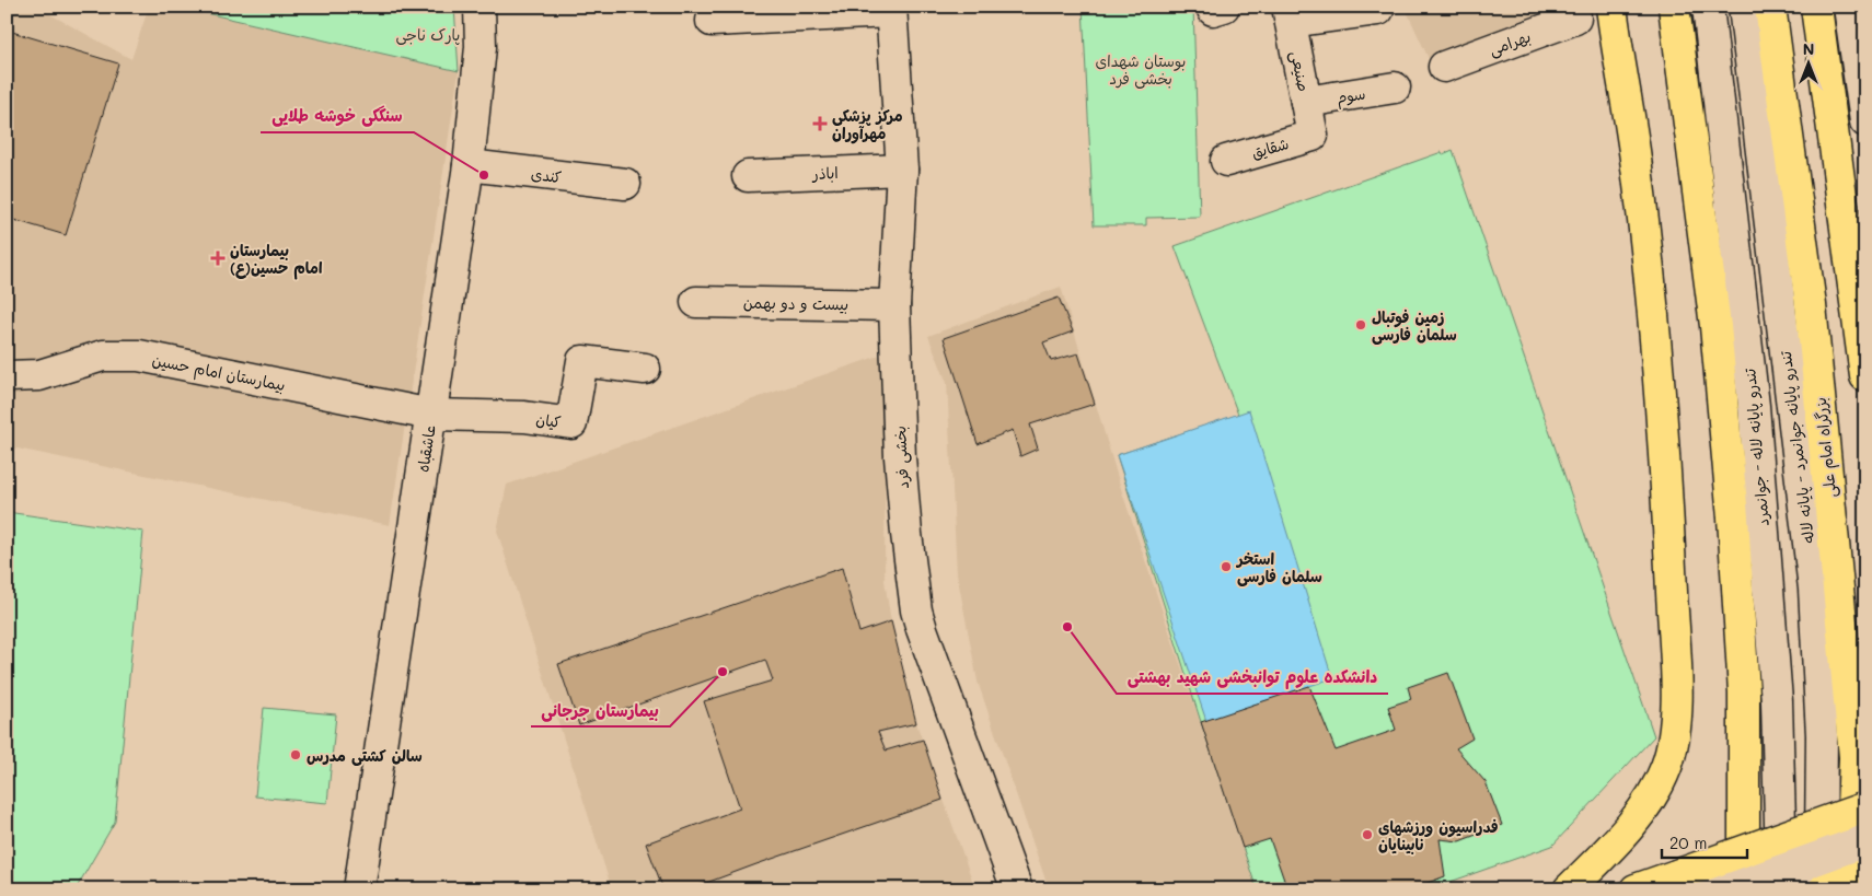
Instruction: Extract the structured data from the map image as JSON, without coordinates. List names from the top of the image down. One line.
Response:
{"streets":{"main road":["بزرگراه امام علی"],"street":["بهرامی","صنیعی","سوم","شقایق","اباذر","کندی","بیست و دو بهمن","بیمارستان امام حسین","کیان","تندرو پایانه لاله - جوانمرد","تندرو پایانه جوانمرد - پایانه لاله","عاشقباه","بخشی فرد"]},"crossings":[["صنیعی","سوم"],["صنیعی","شقایق"],["اباذر","بخشی فرد"],["کندی","عاشقباه"],["بیست و دو بهمن","بخشی فرد"],["بیمارستان امام حسین","کیان"],["بیمارستان امام حسین","عاشقباه"],["کیان","عاشقباه"]],"parks":["پارک ناجی","بوستان شهدای بخشی فرد"],"places":{"health":["مرکز پزشکی مهرآوران","بیمارستان امام حسین(ع)"],"other":["سنگکی خوشه طلایی","زمین فوتبال سلمان فارسی","استخر سلمان فارسی","دانشکده علوم توانبخشی شهید بهشتی","بیمارستان جرجانی","سالن کشتی مدرس","فدراسیون ورزشهای نابینایان"]},"scale_bar":"20 m","north":"top"}
